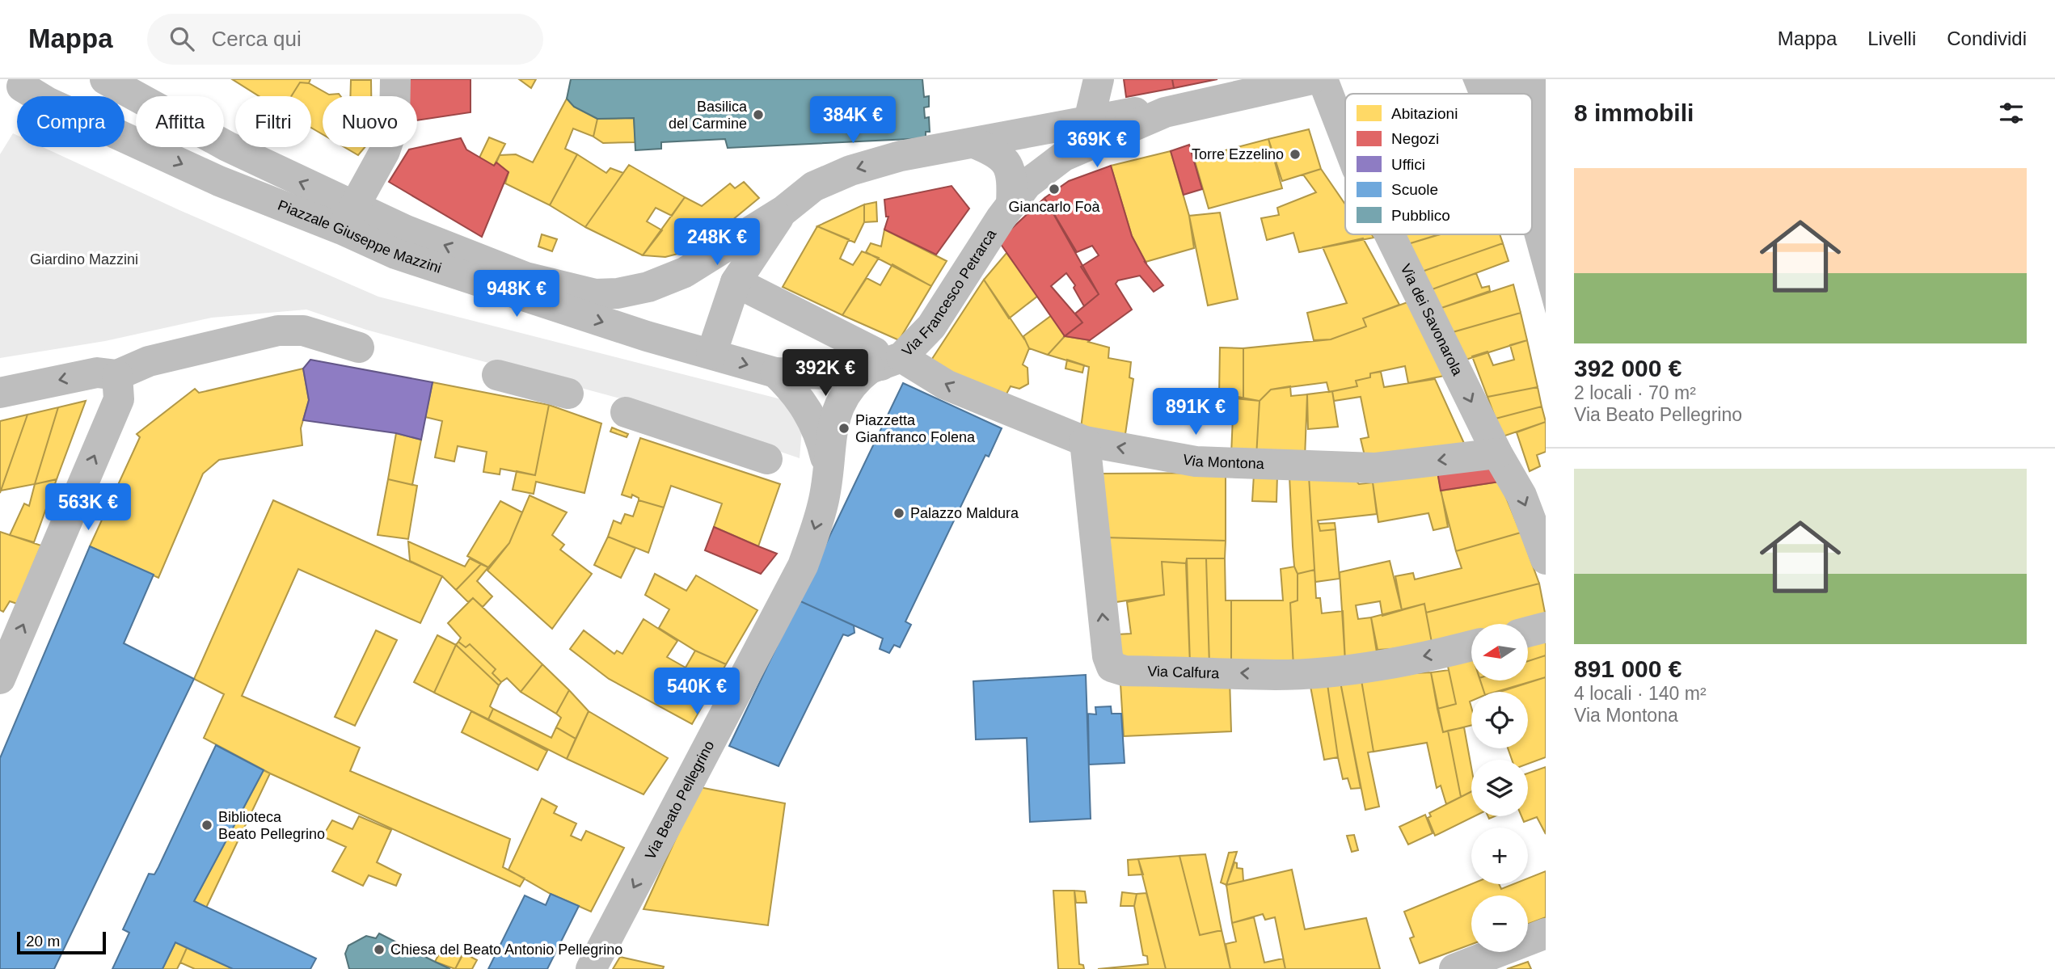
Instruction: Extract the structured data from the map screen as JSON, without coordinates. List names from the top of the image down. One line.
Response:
{"streets":{"street":["Piazzale Giuseppe Mazzini","Via Francesco Petrarca","Via dei Savonarola","Via Montona","Via Calfura","Via Beato Pellegrino"]},"crossings":[["Piazzale Giuseppe Mazzini","Via Francesco Petrarca"],["Piazzale Giuseppe Mazzini","Via Beato Pellegrino"],["Via Francesco Petrarca","Via Montona"],["Via Francesco Petrarca","Via Beato Pellegrino"],["Via dei Savonarola","Via Montona"],["Via Montona","Via Calfura"],["Via Montona","Via Beato Pellegrino"]],"one_way":["Via dei Savonarola","Via Montona","Via Beato Pellegrino"],"parks":["Giardino Mazzini"],"places":["Basilica del Carmine","Torre Ezzelino","Giancarlo Foà","Piazzetta Gianfranco Folena","Palazzo Maldura","Biblioteca Beato Pellegrino","Chiesa del Beato Antonio Pellegrino"],"legend":["Abitazioni","Negozi","Uffici","Scuole","Pubblico"],"scale_bar":"20 m","north":"left","page":{"header":"Mappa","search":"Cerca qui","nav":["Mappa","Livelli","Condividi"],"heading":"8 immobili","price":["384K €","369K €","248K €","948K €","392K €","891K €","563K €","540K €"],"chip":["Compra","Affitta","Filtri","Nuovo"],"list":[{"name":"392 000 €","note":"2 locali · 70 m² · Via Beato Pellegrino"},{"name":"891 000 €","note":"4 locali · 140 m² · Via Montona"}],"map_buttons":["+","−"],"scale":"20 m"}}
